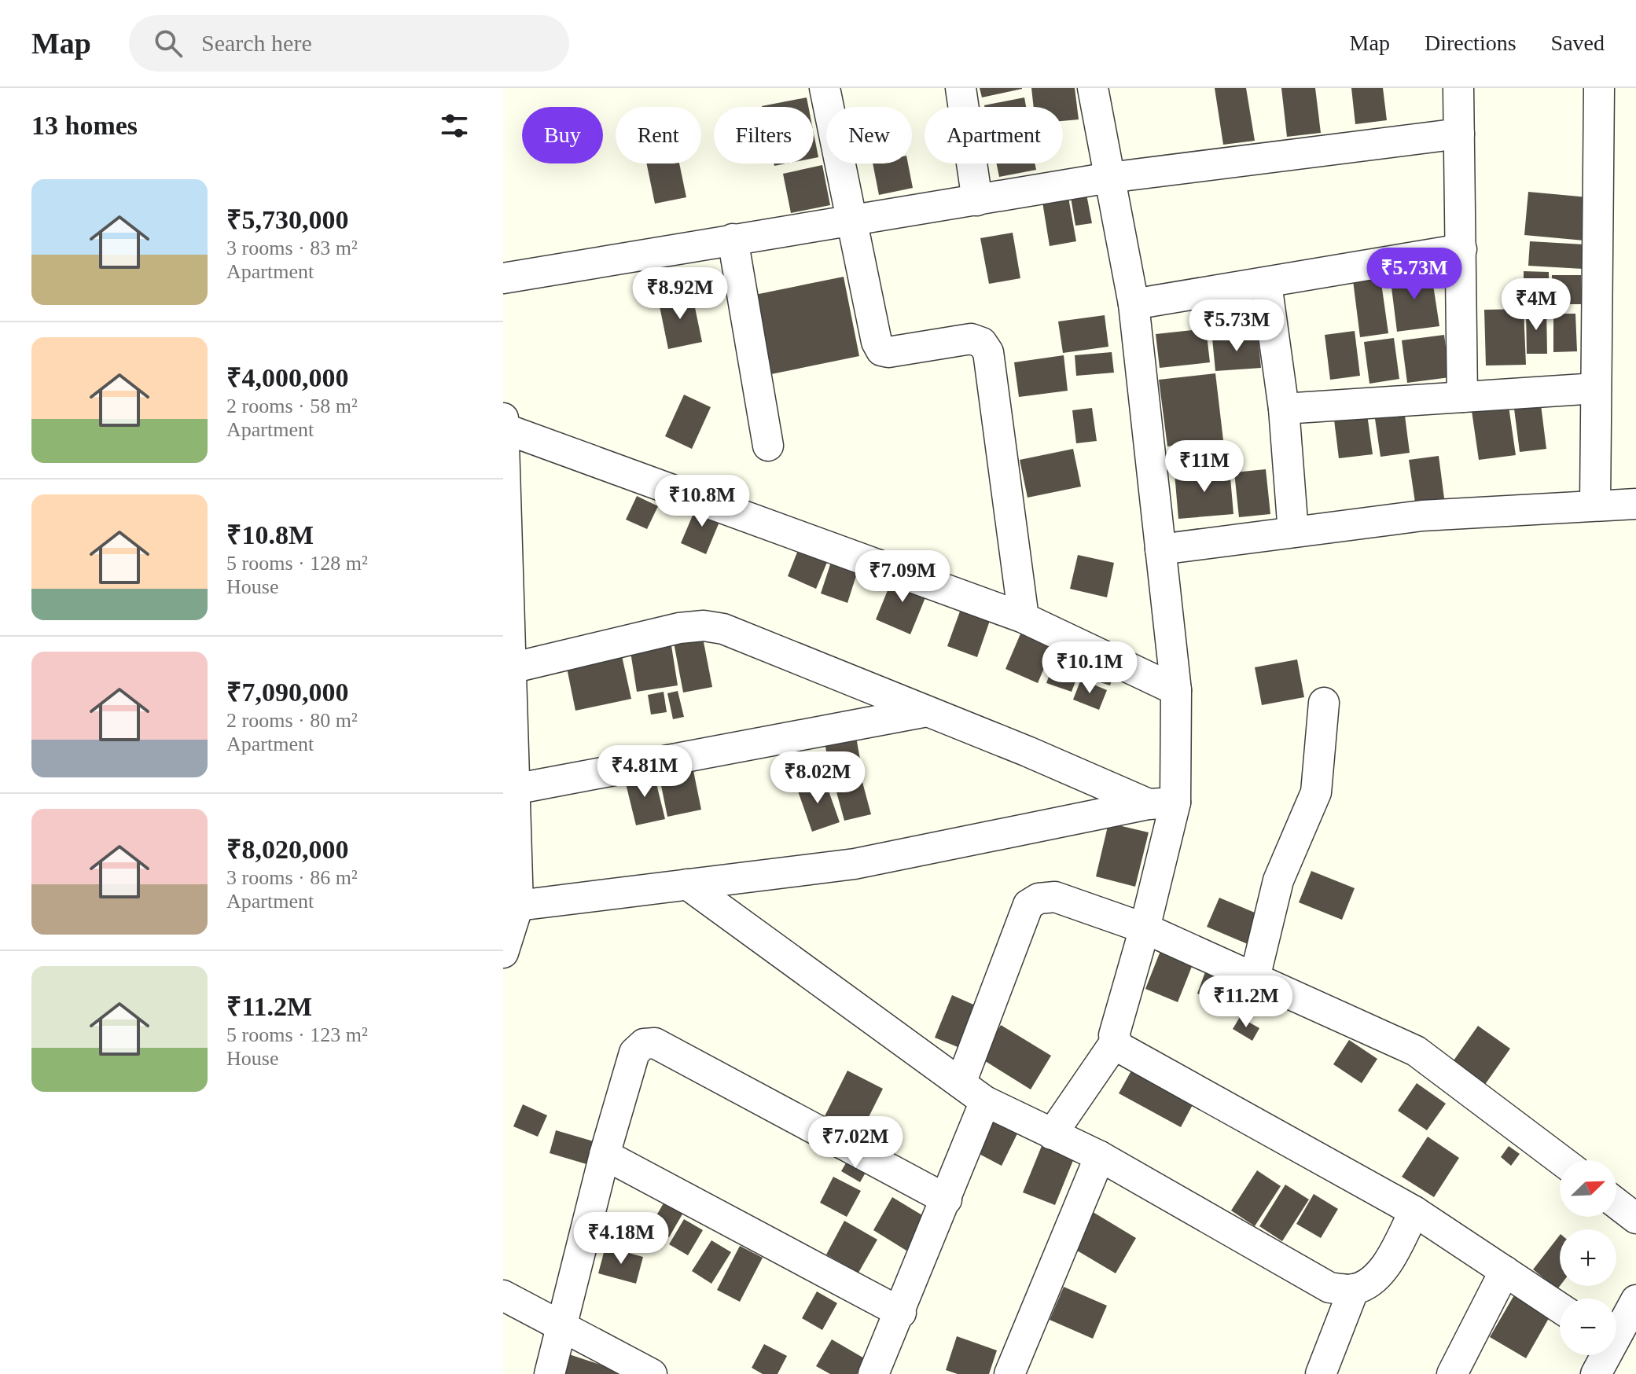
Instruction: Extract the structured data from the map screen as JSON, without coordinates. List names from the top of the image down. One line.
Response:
{"north":"top right","page":{"header":"Map","search":"Search here","nav":["Map","Directions","Saved"],"heading":"13 homes","chip":["Buy","Rent","Filters","New","Apartment"],"list":[{"name":"₹5,730,000","note":"3 rooms · 83 m² · Apartment"},{"name":"₹4,000,000","note":"2 rooms · 58 m² · Apartment"},{"name":"₹10.8M","note":"5 rooms · 128 m² · House"},{"name":"₹7,090,000","note":"2 rooms · 80 m² · Apartment"},{"name":"₹8,020,000","note":"3 rooms · 86 m² · Apartment"},{"name":"₹11.2M","note":"5 rooms · 123 m² · House"}],"price":["₹5.73M","₹8.92M","₹4M","₹5.73M","₹11M","₹10.8M","₹7.09M","₹10.1M","₹4.81M","₹8.02M","₹11.2M","₹7.02M","₹4.18M"],"map_buttons":["+","−"]}}
